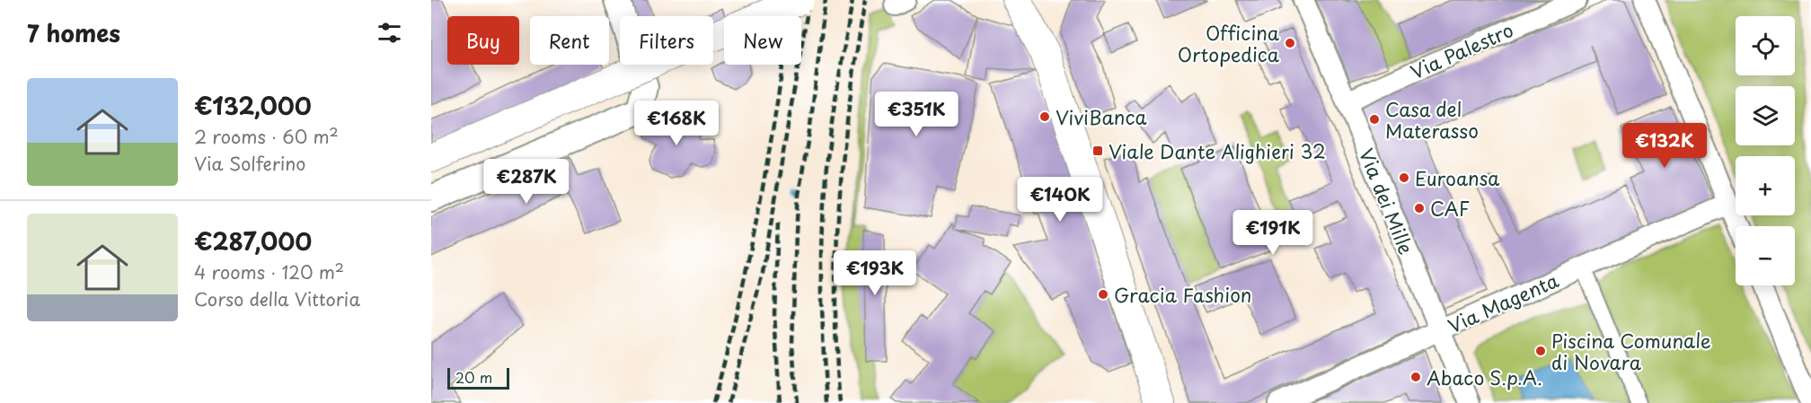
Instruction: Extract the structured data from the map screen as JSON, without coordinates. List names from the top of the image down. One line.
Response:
{"streets":{"street":["Via Palestro","Via dei Mille","Via Magenta"]},"crossings":[["Via Palestro","Via dei Mille"],["Via dei Mille","Via Magenta"]],"places":{"other":["Officina Ortopedica","ViviBanca","Casa del Materasso","Euroansa","CAF","Gracia Fashion","Piscina Comunale di Novara","Abaco S.p.A."],"transit":["Viale Dante Alighieri 32"]},"scale_bar":"20 m","page":{"heading":"7 homes","map_buttons":["+","−"],"chip":["Buy","Rent","Filters","New"],"list":[{"name":"€132,000","note":"2 rooms · 60 m² · Via Solferino"},{"name":"€287,000","note":"4 rooms · 120 m² · Corso della Vittoria"}],"price":["€351K","€168K","€132K","€287K","€140K","€191K","€193K"],"scale":"20 m"}}
